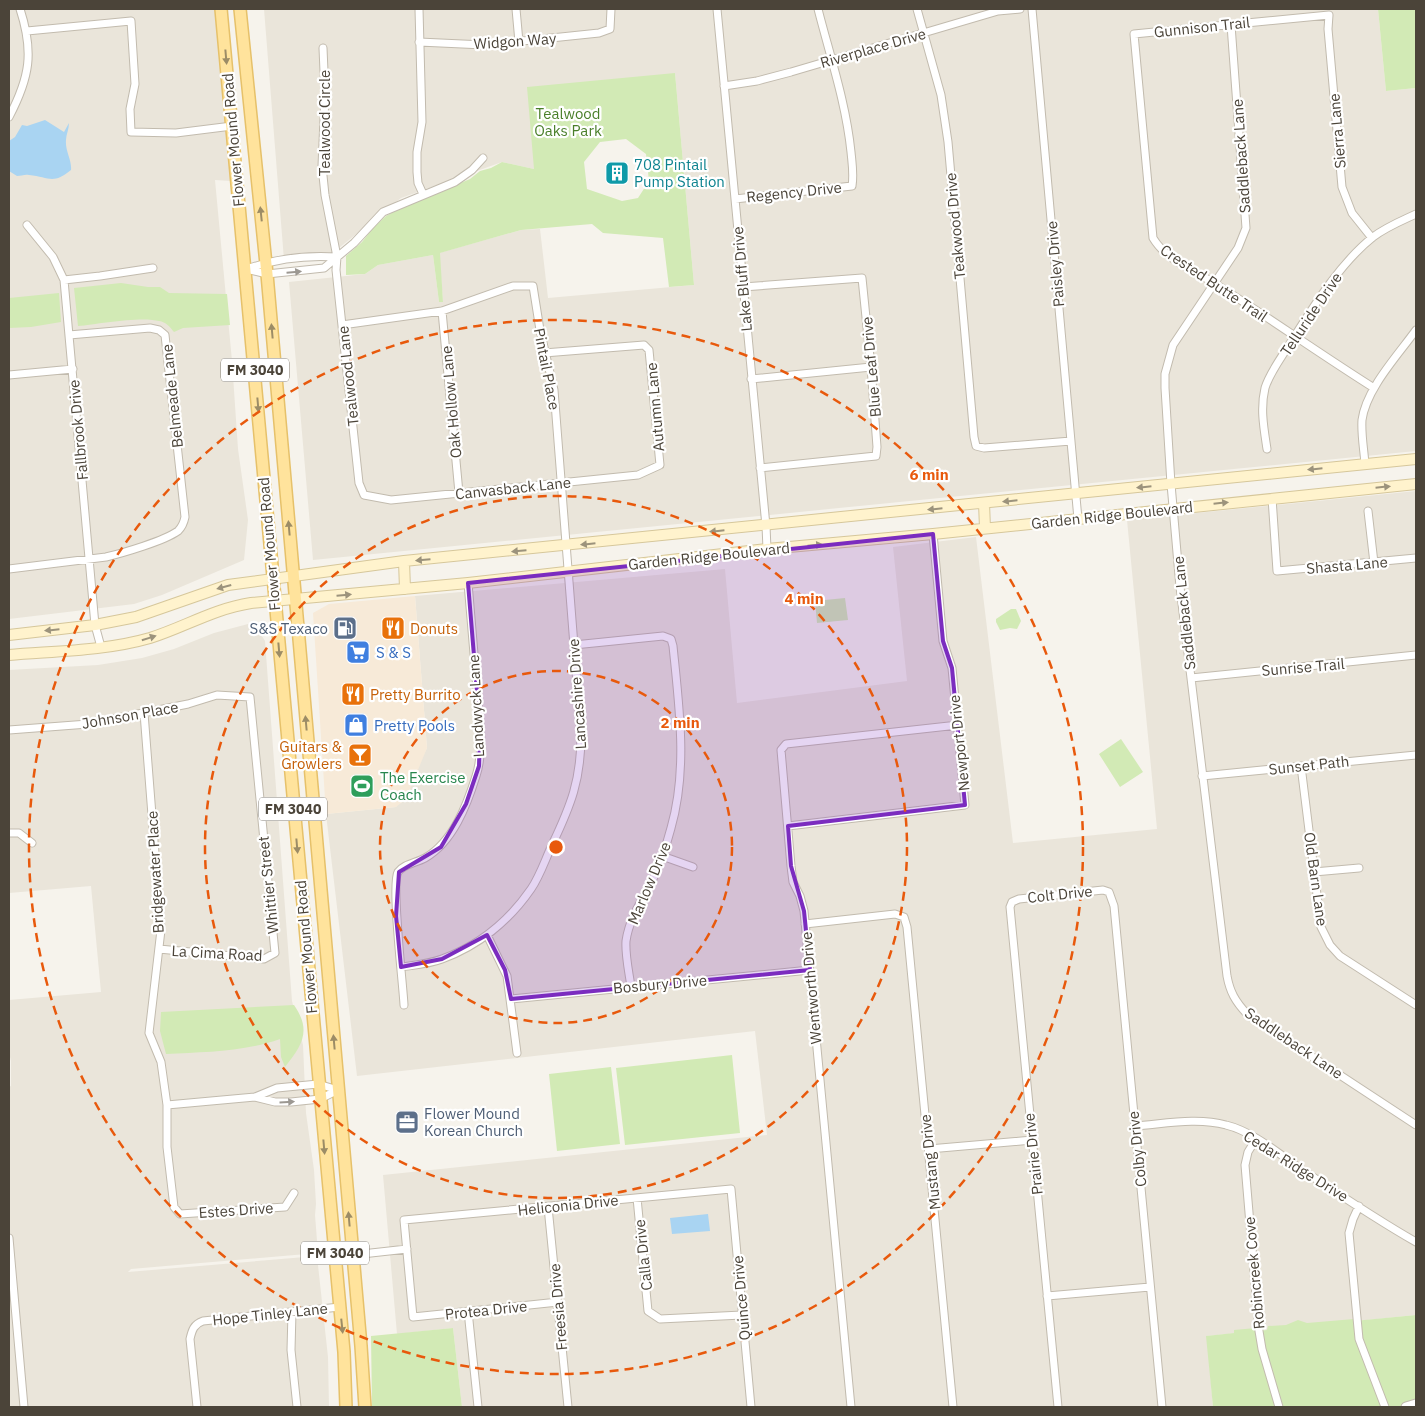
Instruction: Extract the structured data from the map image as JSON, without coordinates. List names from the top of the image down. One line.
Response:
{"streets":{"main road":["Flower Mound Road","FM 3040","Garden Ridge Boulevard"],"street":["Gunnison Trail","Widgon Way","Riverplace Drive","Tealwood Circle","Sierra Lane","Saddleback Lane","Regency Drive","Teakwood Drive","Paisley Drive","Lake Bluff Drive","Crested Butte Trail","Telluride Drive","Blue Leaf Drive","Pintail Place","Tealwood Lane","Belmeade Lane","Oak Hollow Lane","Autumn Lane","Fallbrook Drive","Canvasback Lane","Shasta Lane","Sunrise Trail","Lancashire Drive","Landwyck Lane","Johnson Place","Newport Drive","Sunset Path","Bridgewater Place","Old Barn Lane","Marlow Drive","Whittier Street","Colt Drive","La Cima Road","Bosbury Drive","Wentworth Drive","Colby Drive","Prairie Drive","Mustang Drive","Cedar Ridge Drive","Heliconia Drive","Estes Drive","Calla Drive","Robincreek Cove","Quince Drive","Freesia Drive","Protea Drive","Hope Tinley Lane"]},"crossings":[["Gunnison Trail","Sierra Lane"],["Gunnison Trail","Saddleback Lane"],["Gunnison Trail","Crested Butte Trail"],["Riverplace Drive","Regency Drive"],["Riverplace Drive","Teakwood Drive"],["Riverplace Drive","Lake Bluff Drive"],["Tealwood Circle","Tealwood Lane"],["Sierra Lane","Telluride Drive"],["Flower Mound Road","Garden Ridge Boulevard"],["Flower Mound Road","Hope Tinley Lane"],["Saddleback Lane","Crested Butte Trail"],["Saddleback Lane","Garden Ridge Boulevard"],["Saddleback Lane","Sunrise Trail"],["Saddleback Lane","Sunset Path"],["Regency Drive","Lake Bluff Drive"],["Teakwood Drive","Paisley Drive"],["Paisley Drive","Garden Ridge Boulevard"],["Lake Bluff Drive","Blue Leaf Drive"],["Lake Bluff Drive","Garden Ridge Boulevard"],["Crested Butte Trail","Telluride Drive"],["Pintail Place","Oak Hollow Lane"],["Pintail Place","Autumn Lane"],["Pintail Place","Canvasback Lane"],["Pintail Place","Garden Ridge Boulevard"],["Pintail Place","Lancashire Drive"],["Tealwood Lane","Canvasback Lane"],["Belmeade Lane","Fallbrook Drive"],["Oak Hollow Lane","Canvasback Lane"],["Autumn Lane","Canvasback Lane"],["Fallbrook Drive","Garden Ridge Boulevard"],["Garden Ridge Boulevard","Shasta Lane"],["Garden Ridge Boulevard","Lancashire Drive"],["Garden Ridge Boulevard","Landwyck Lane"],["Garden Ridge Boulevard","Newport Drive"],["Lancashire Drive","Landwyck Lane"],["Lancashire Drive","Marlow Drive"],["Johnson Place","Bridgewater Place"],["Johnson Place","Whittier Street"],["Newport Drive","Wentworth Drive"],["Sunset Path","Old Barn Lane"],["Bridgewater Place","La Cima Road"],["Bridgewater Place","Estes Drive"],["Marlow Drive","Bosbury Drive"],["Whittier Street","La Cima Road"],["Colt Drive","Colby Drive"],["Colt Drive","Prairie Drive"],["Bosbury Drive","Wentworth Drive"],["Wentworth Drive","Mustang Drive"],["Colby Drive","Cedar Ridge Drive"],["Cedar Ridge Drive","Robincreek Cove"],["Heliconia Drive","Calla Drive"],["Heliconia Drive","Quince Drive"],["Heliconia Drive","Freesia Drive"],["Heliconia Drive","Protea Drive"],["Calla Drive","Quince Drive"],["Freesia Drive","Protea Drive"]],"parks":["Tealwood Oaks Park"],"places":{"building":["708 Pintail Pump Station"],"fuel station":["S&S Texaco"],"restaurant":["Donuts","Pretty Burrito"],"supermarket":["S & S"],"shop":["Pretty Pools"],"bar":["Guitars & Growlers"],"sports":["The Exercise Coach"],"office":["Flower Mound Korean Church"]},"rings":["6 min","4 min","2 min"]}
